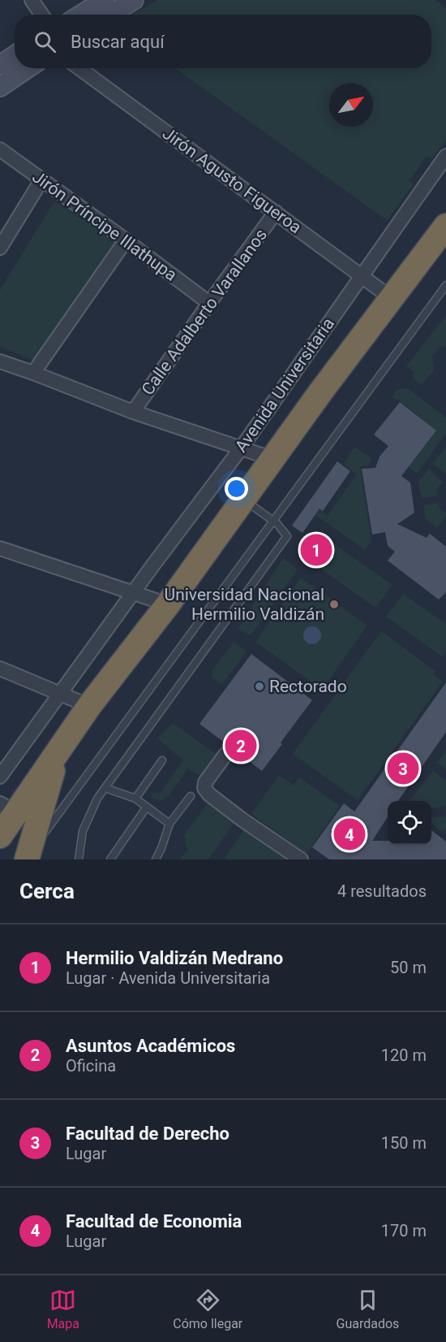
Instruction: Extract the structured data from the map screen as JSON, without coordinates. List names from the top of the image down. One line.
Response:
{"streets":{"highway":["Avenida Universitaria"],"street":["Jirón Agusto Figueroa","Jirón Príncipe Illathupa","Calle Adalberto Varallanos"]},"crossings":[["Jirón Agusto Figueroa","Calle Adalberto Varallanos"],["Jirón Agusto Figueroa","Avenida Universitaria"],["Jirón Príncipe Illathupa","Calle Adalberto Varallanos"]],"places":["Universidad Nacional Hermilio Valdizán","Rectorado"],"north":"top right","page":{"search":"Buscar aquí","pins":["1","2","3","4"],"heading":["Cerca","4 resultados"],"list":[{"mark":"1","name":"Hermilio Valdizán Medrano","note":"Lugar · Avenida Universitaria","value":"50 m"},{"mark":"2","name":"Asuntos Académicos","note":"Oficina","value":"120 m"},{"mark":"3","name":"Facultad de Derecho","note":"Lugar","value":"150 m"},{"mark":"4","name":"Facultad de Economia","note":"Lugar","value":"170 m"}],"nav":["Mapa","Cómo llegar","Guardados"]}}
